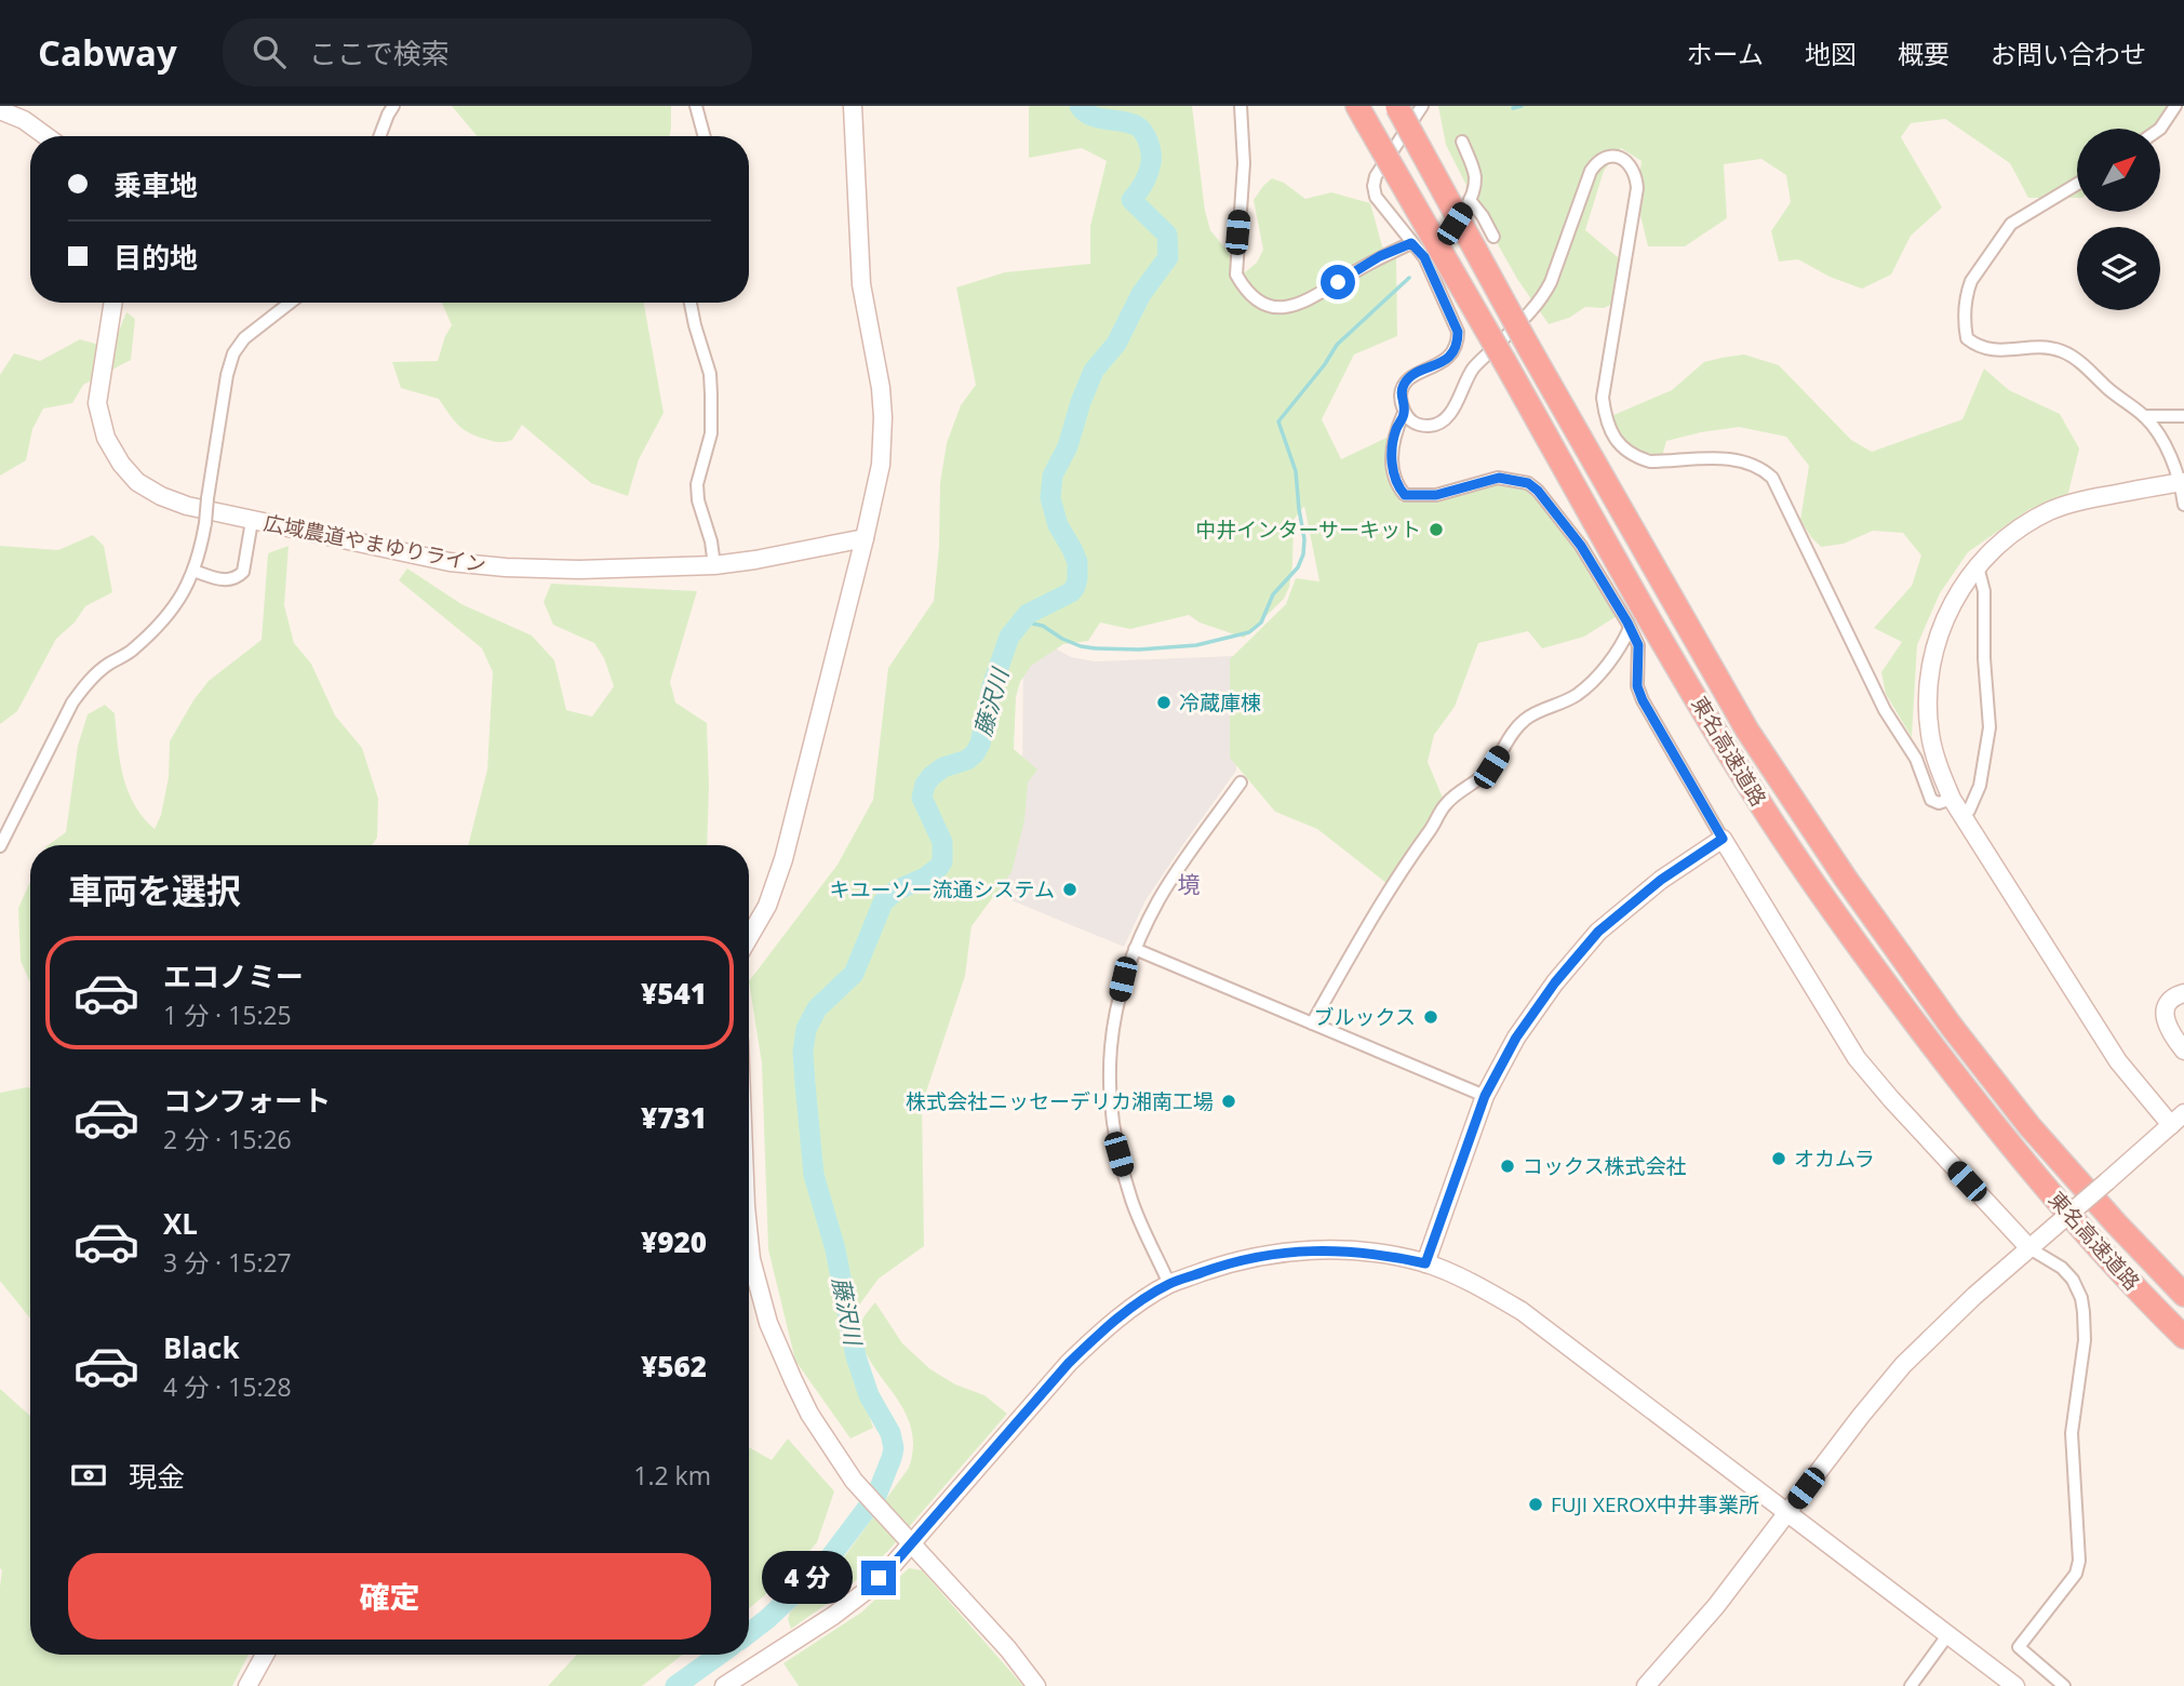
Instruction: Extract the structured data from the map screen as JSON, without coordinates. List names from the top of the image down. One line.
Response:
{"streets":{"highway":["東名高速道路"],"street":["広域農道やまゆりライン"]},"districts":["境"],"water":["藤沢川"],"places":["中井インターサーキット","冷蔵庫棟","キユーソー流通システム","ブルックス","株式会社ニッセーデリカ湘南工場","オカムラ","コックス株式会社","FUJI XEROX中井事業所"],"north":"top right","page":{"header":"Cabway","search":"ここで検索","nav":["ホーム","地図","概要","お問い合わせ"],"banner":["乗車地","目的地"],"heading":"車両を選択","list":[{"name":"エコノミー","note":"1 分 · 15:25","value":"¥541"},{"name":"コンフォート","note":"2 分 · 15:26","value":"¥731"},{"name":"XL","note":"3 分 · 15:27","value":"¥920"},{"name":"Black","note":"4 分 · 15:28","value":"¥562"}],"pay":["現金","1.2 km"],"buttons":"確定","bubble":"4 分"}}
